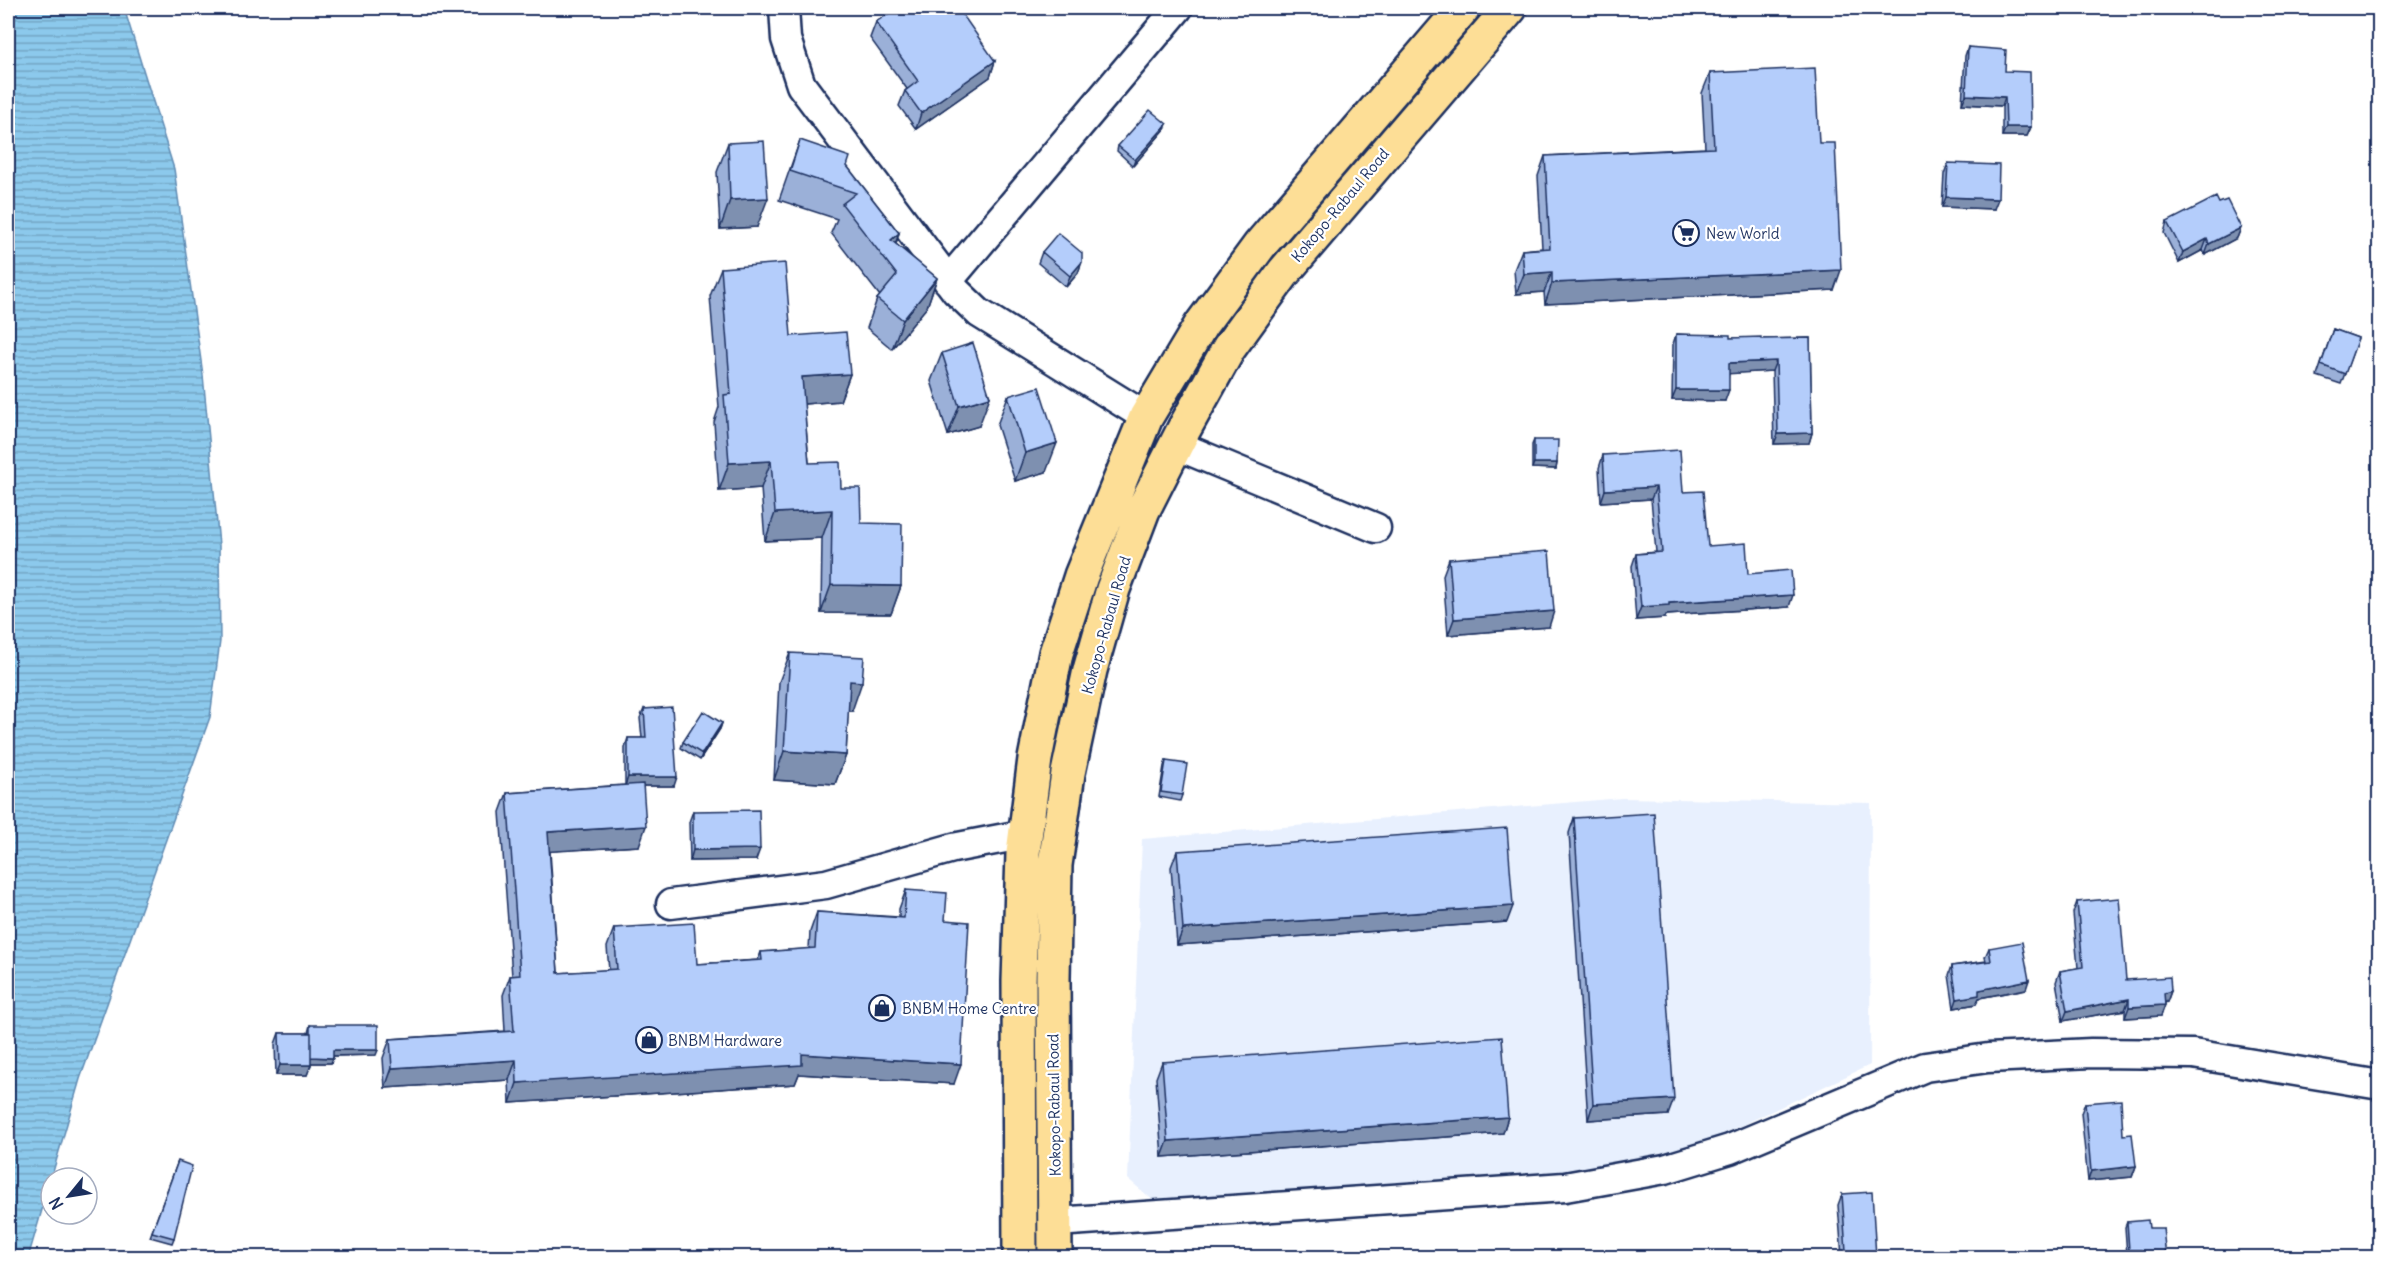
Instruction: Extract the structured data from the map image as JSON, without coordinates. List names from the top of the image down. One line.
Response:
{"streets":{"main road":["Kokopo-Rabaul Road"]},"places":{"supermarket":["New World"],"shop":["BNBM Home Centre","BNBM Hardware"]},"north":"bottom left"}
